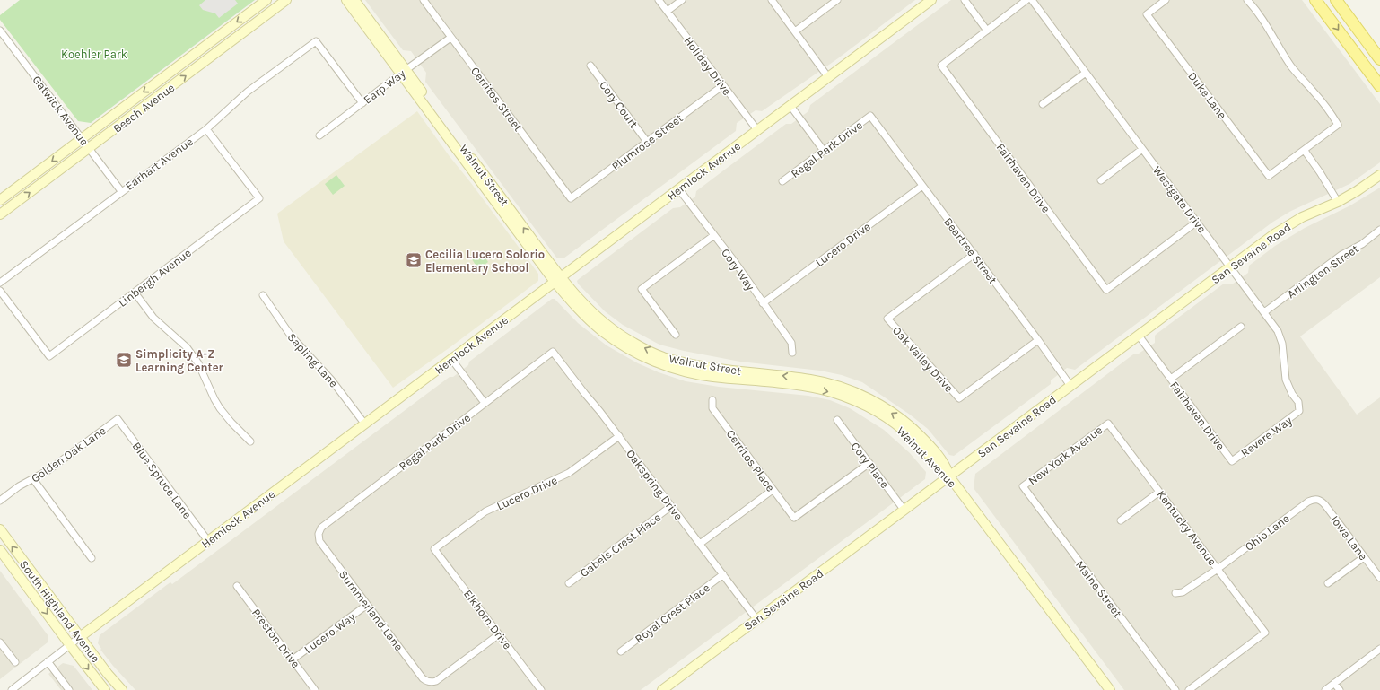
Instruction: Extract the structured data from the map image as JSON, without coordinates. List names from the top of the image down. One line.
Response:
{"streets":{"street":["Holiday Drive","Earp Way","Duke Lane","Cerritos Street","Cory Court","Beech Avenue","Gatwick Avenue","Plumrose Street","Regal Park Drive","Earhart Avenue","Hemlock Avenue","Walnut Street","Fairhaven Drive","Westgate Drive","Lucero Drive","Beartree Street","San Sevaine Road","Cory Way","Arlington Street","Linbergh Avenue","Oak Valley Drive","Sapling Lane","Revere Way","Golden Oak Lane","New York Avenue","Walnut Avenue","Cerritos Place","Cory Place","Blue Spruce Lane","Oakspring Drive","Kentucky Avenue","Ohio Lane","Iowa Lane","Gabels Crest Place","Maine Street","Summerland Lane","South Highland Avenue","Royal Crest Place","Elkhorn Drive","Lucero Way","Preston Drive"]},"crossings":[["Holiday Drive","Plumrose Street"],["Holiday Drive","Hemlock Avenue"],["Earp Way","Cerritos Street"],["Earp Way","Earhart Avenue"],["Earp Way","Walnut Street"],["Cerritos Street","Plumrose Street"],["Cory Court","Plumrose Street"],["Beech Avenue","Gatwick Avenue"],["Gatwick Avenue","Earhart Avenue"],["Regal Park Drive","Beartree Street"],["Regal Park Drive","Oakspring Drive"],["Regal Park Drive","Summerland Lane"],["Earhart Avenue","Linbergh Avenue"],["Hemlock Avenue","Walnut Street"],["Hemlock Avenue","Cory Way"],["Hemlock Avenue","Sapling Lane"],["Hemlock Avenue","Walnut Avenue"],["Hemlock Avenue","Blue Spruce Lane"],["Hemlock Avenue","South Highland Avenue"],["Walnut Street","Walnut Avenue"],["Fairhaven Drive","Westgate Drive"],["Fairhaven Drive","San Sevaine Road"],["Fairhaven Drive","Revere Way"],["Westgate Drive","San Sevaine Road"],["Westgate Drive","Arlington Street"],["Westgate Drive","Revere Way"],["Lucero Drive","Beartree Street"],["Lucero Drive","Cory Way"],["Lucero Drive","Oakspring Drive"],["Lucero Drive","Elkhorn Drive"],["Beartree Street","San Sevaine Road"],["Beartree Street","Oak Valley Drive"],["San Sevaine Road","Walnut Avenue"],["San Sevaine Road","Cory Place"],["San Sevaine Road","Oakspring Drive"],["Golden Oak Lane","Blue Spruce Lane"],["New York Avenue","Kentucky Avenue"],["New York Avenue","Maine Street"],["Cerritos Place","Cory Place"],["Oakspring Drive","Gabels Crest Place"],["Oakspring Drive","Royal Crest Place"],["Kentucky Avenue","Ohio Lane"],["Ohio Lane","Iowa Lane"],["Summerland Lane","Elkhorn Drive"],["Summerland Lane","Lucero Way"],["Lucero Way","Preston Drive"]],"parks":["Koehler Park"],"places":{"school or university":["Cecilia Lucero Solorio Elementary School","Simplicity A-Z Learning Center"]}}
